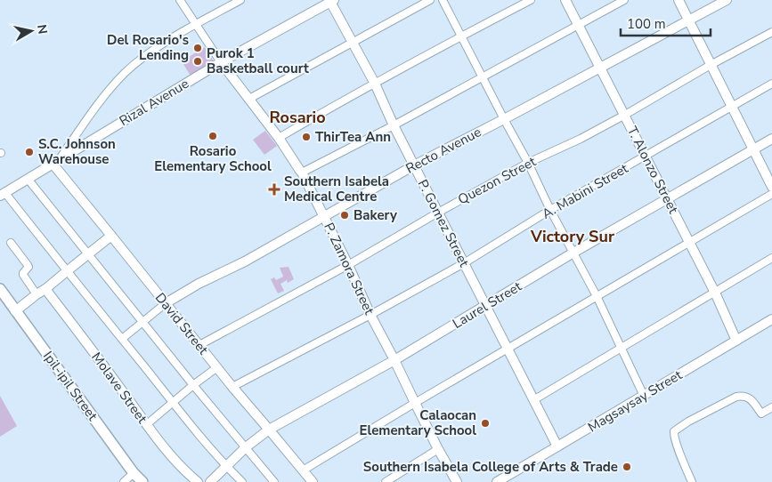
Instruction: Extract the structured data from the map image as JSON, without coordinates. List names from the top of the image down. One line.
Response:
{"streets":{"main road":["Ipil-ipil Street"],"street":["Rizal Avenue","Recto Avenue","T. Alonzo Street","Quezon Street","A. Mabini Street","P. Gomez Street","P. Zamora Street","Laurel Street","David Street","Molave Street","Magsaysay Street"]},"crossings":[["Rizal Avenue","P. Gomez Street"],["Rizal Avenue","P. Zamora Street"],["Rizal Avenue","David Street"],["Recto Avenue","T. Alonzo Street"],["Recto Avenue","P. Gomez Street"],["Recto Avenue","P. Zamora Street"],["Recto Avenue","David Street"],["T. Alonzo Street","Quezon Street"],["T. Alonzo Street","A. Mabini Street"],["T. Alonzo Street","Laurel Street"],["T. Alonzo Street","Magsaysay Street"],["Quezon Street","P. Gomez Street"],["Quezon Street","P. Zamora Street"],["Quezon Street","David Street"],["A. Mabini Street","P. Gomez Street"],["A. Mabini Street","P. Zamora Street"],["A. Mabini Street","David Street"],["P. Gomez Street","Laurel Street"],["P. Gomez Street","Magsaysay Street"],["P. Zamora Street","Laurel Street"],["Laurel Street","David Street"]],"districts":["Rosario","Victory Sur"],"places":{"other":["Del Rosario's Lending","Purok 1 Basketball court","Rosario Elementary School","ThirTea Ann","S.C. Johnson Warehouse","Bakery","Calaocan Elementary School","Southern Isabela College of Arts & Trade"],"health":["Southern Isabela Medical Centre"]},"scale_bar":"100 m","north":"right"}
